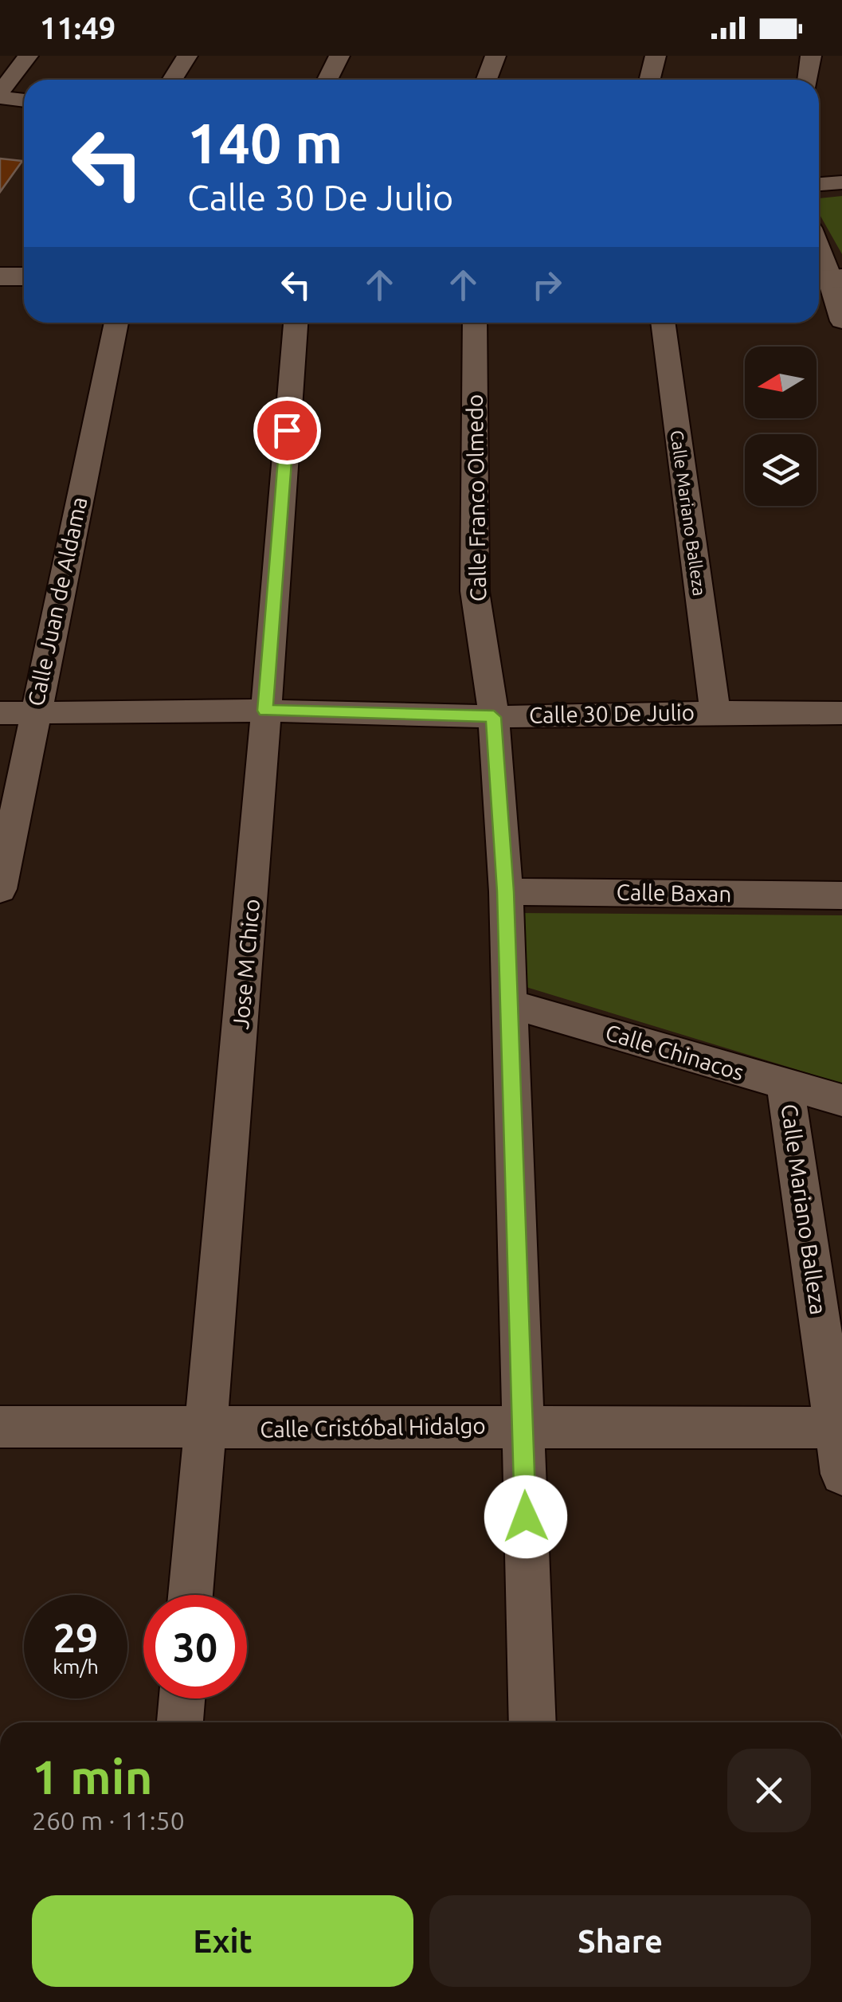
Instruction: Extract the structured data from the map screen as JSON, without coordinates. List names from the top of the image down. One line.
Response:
{"streets":{"street":["Calle Franco Olmedo","Calle Mariano Balleza","Calle Juan de Aldama","Calle 30 De Julio","Calle Baxan","Jose M Chico","Calle Chinacos","Calle Cristóbal Hidalgo"]},"crossings":[["Calle Franco Olmedo","Calle 30 De Julio"],["Calle Franco Olmedo","Calle Baxan"],["Calle Franco Olmedo","Calle Chinacos"],["Calle Franco Olmedo","Calle Cristóbal Hidalgo"],["Calle Mariano Balleza","Calle 30 De Julio"],["Calle Mariano Balleza","Calle Chinacos"],["Calle Mariano Balleza","Calle Cristóbal Hidalgo"],["Calle Juan de Aldama","Calle 30 De Julio"],["Calle 30 De Julio","Jose M Chico"],["Jose M Chico","Calle Cristóbal Hidalgo"]],"north":"left","page":{"status":"11:49","turn":["140 m","Calle 30 De Julio"],"speed":"29 km/h","limit":"30","heading":["1 min","260 m · 11:50"],"buttons":["Exit","Share"]}}
